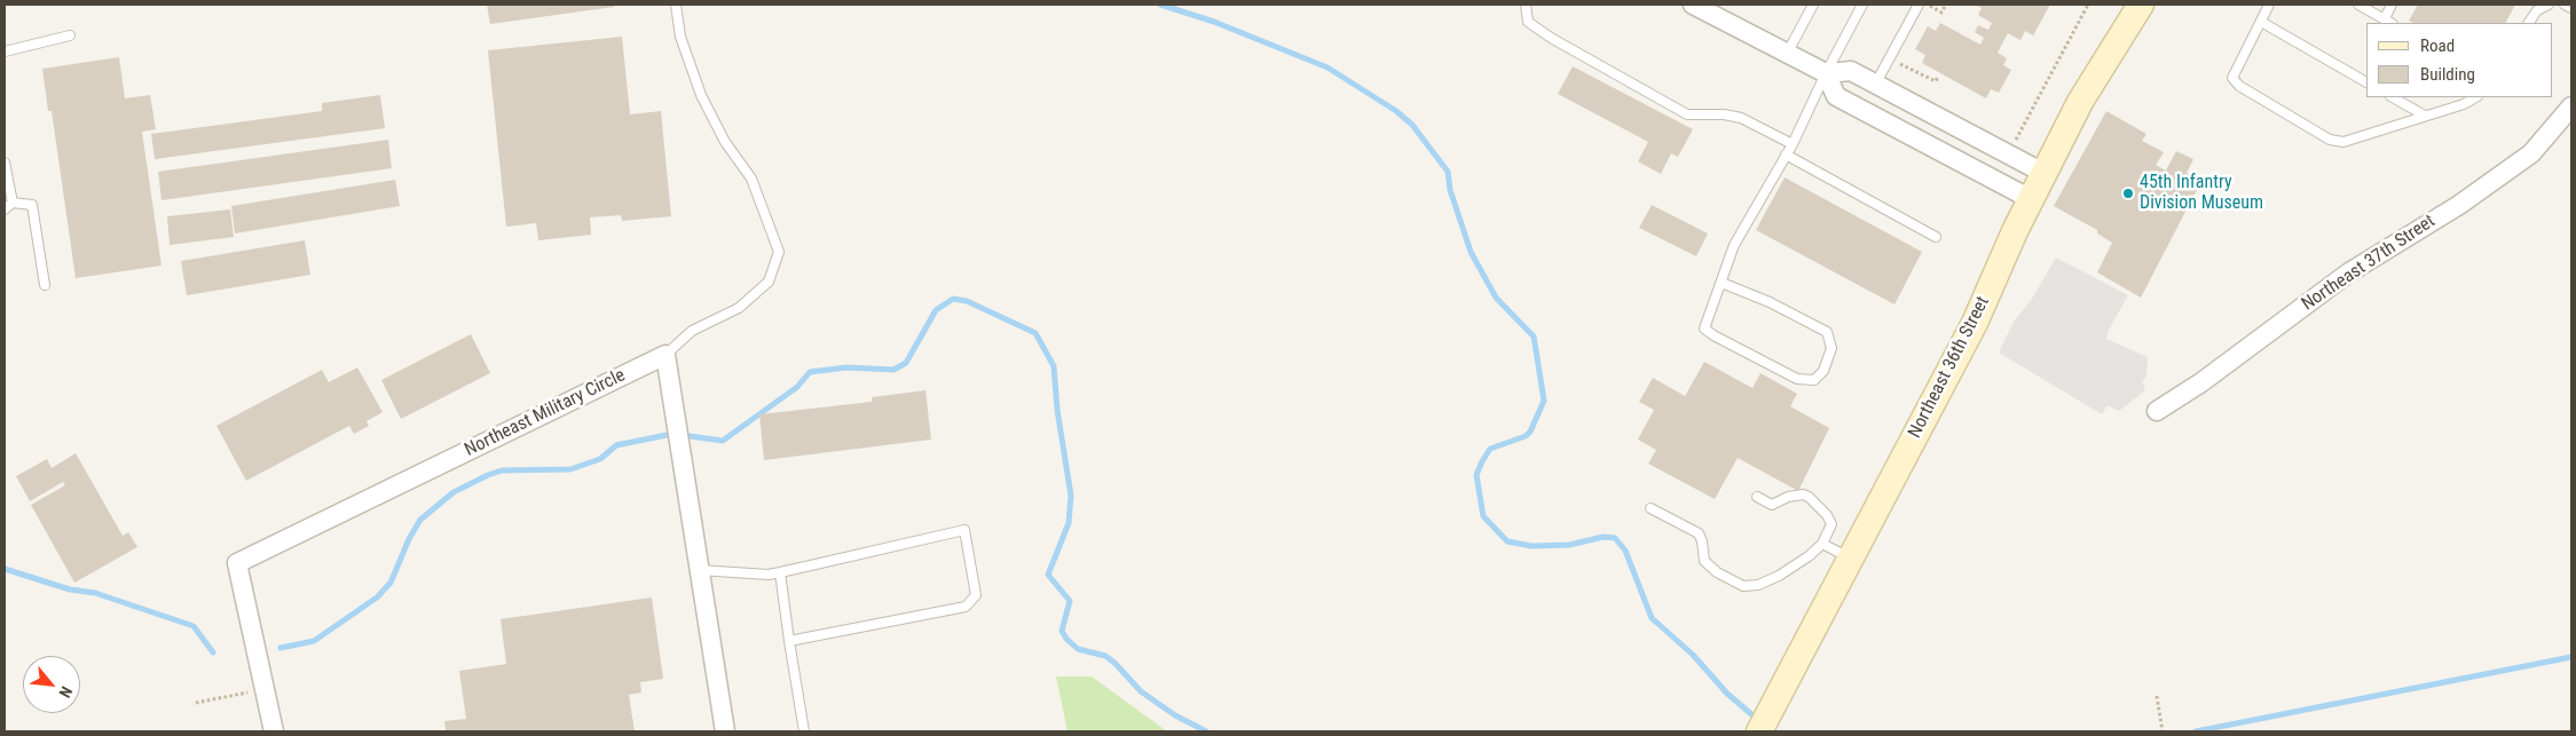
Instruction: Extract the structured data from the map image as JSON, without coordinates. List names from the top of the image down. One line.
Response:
{"streets":{"main road":["Northeast 36th Street"],"street":["Northeast 37th Street","Northeast Military Circle"]},"places":["45th Infantry Division Museum"],"legend":["Road","Building"],"north":"bottom right"}
